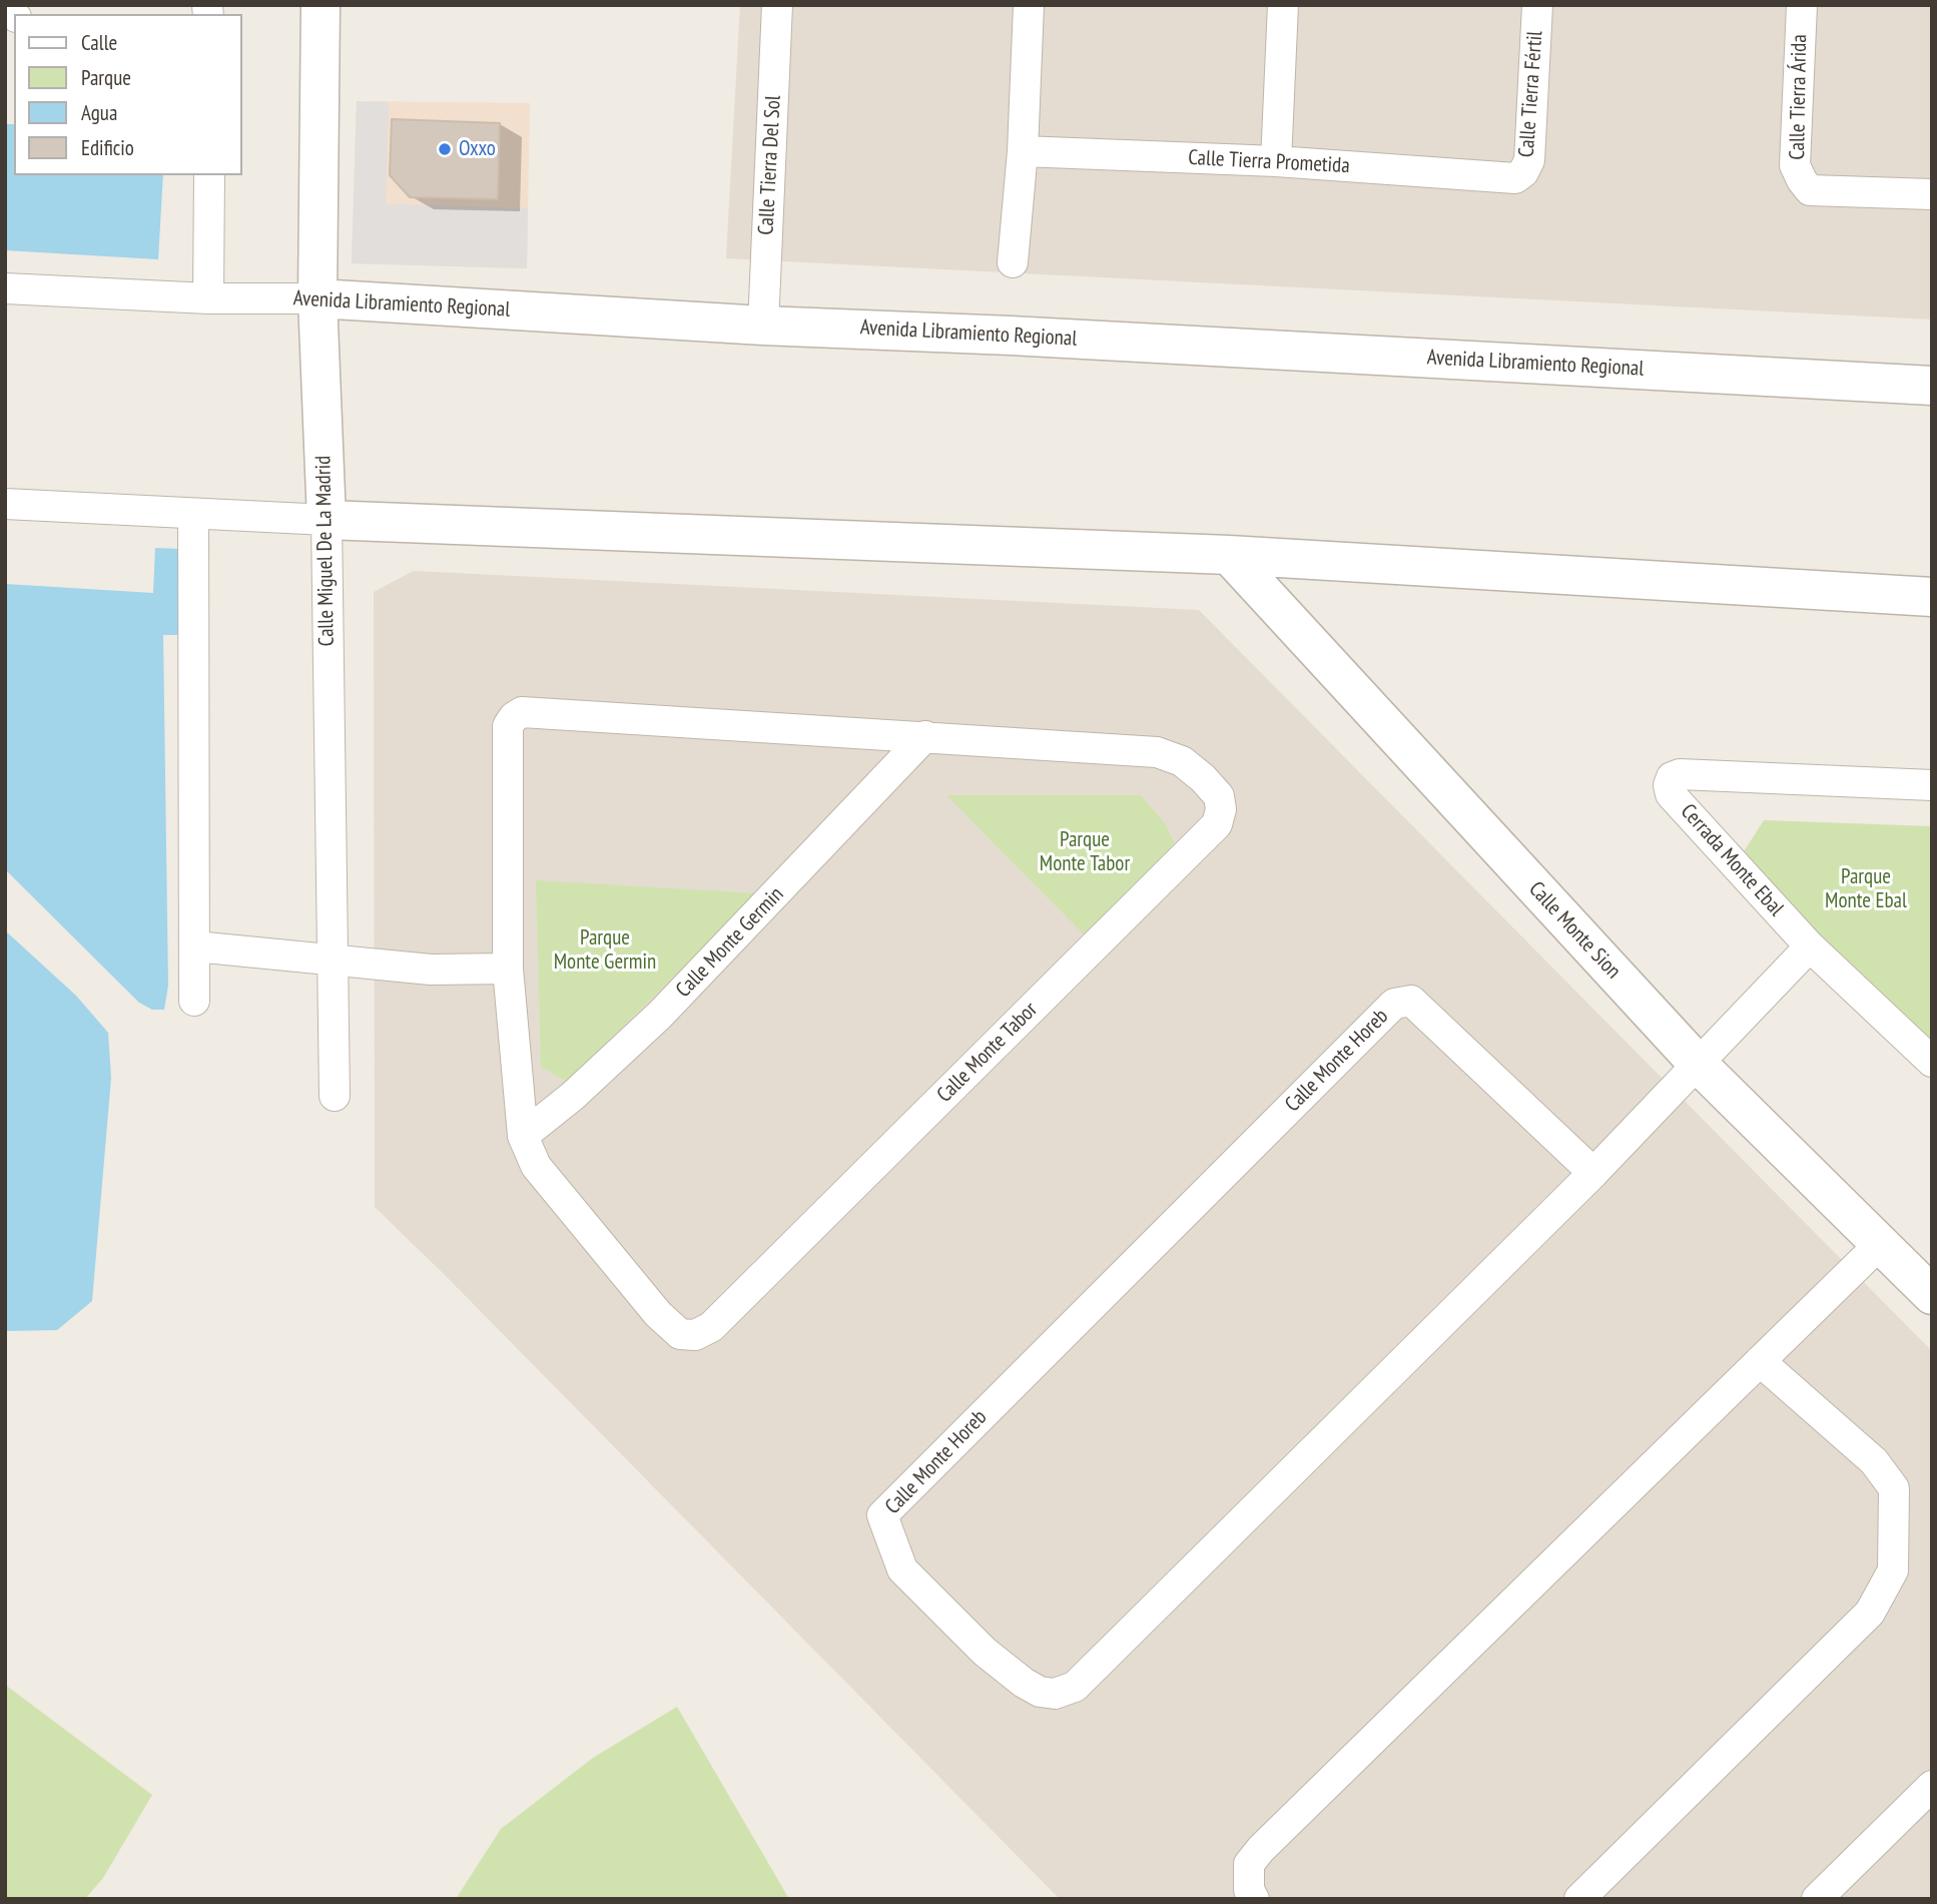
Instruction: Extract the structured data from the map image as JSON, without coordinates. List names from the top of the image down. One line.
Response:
{"streets":{"street":["Calle Tierra Fértil","Calle Tierra Árida","Calle Tierra Prometida","Calle Tierra Del Sol","Avenida Libramiento Regional","Calle Miguel De La Madrid","Cerrada Monte Ebal","Calle Monte Sion","Calle Monte Germin","Calle Monte Tabor","Calle Monte Horeb"]},"crossings":[["Calle Tierra Fértil","Calle Tierra Prometida"],["Calle Tierra Del Sol","Avenida Libramiento Regional"],["Avenida Libramiento Regional","Calle Miguel De La Madrid"],["Cerrada Monte Ebal","Calle Monte Horeb"],["Calle Monte Sion","Calle Monte Horeb"],["Calle Monte Germin","Calle Monte Tabor"]],"parks":["Parque Monte Tabor","Parque Monte Ebal","Parque Monte Germin"],"places":["Oxxo"],"legend":["Calle","Parque","Agua","Edificio"]}
